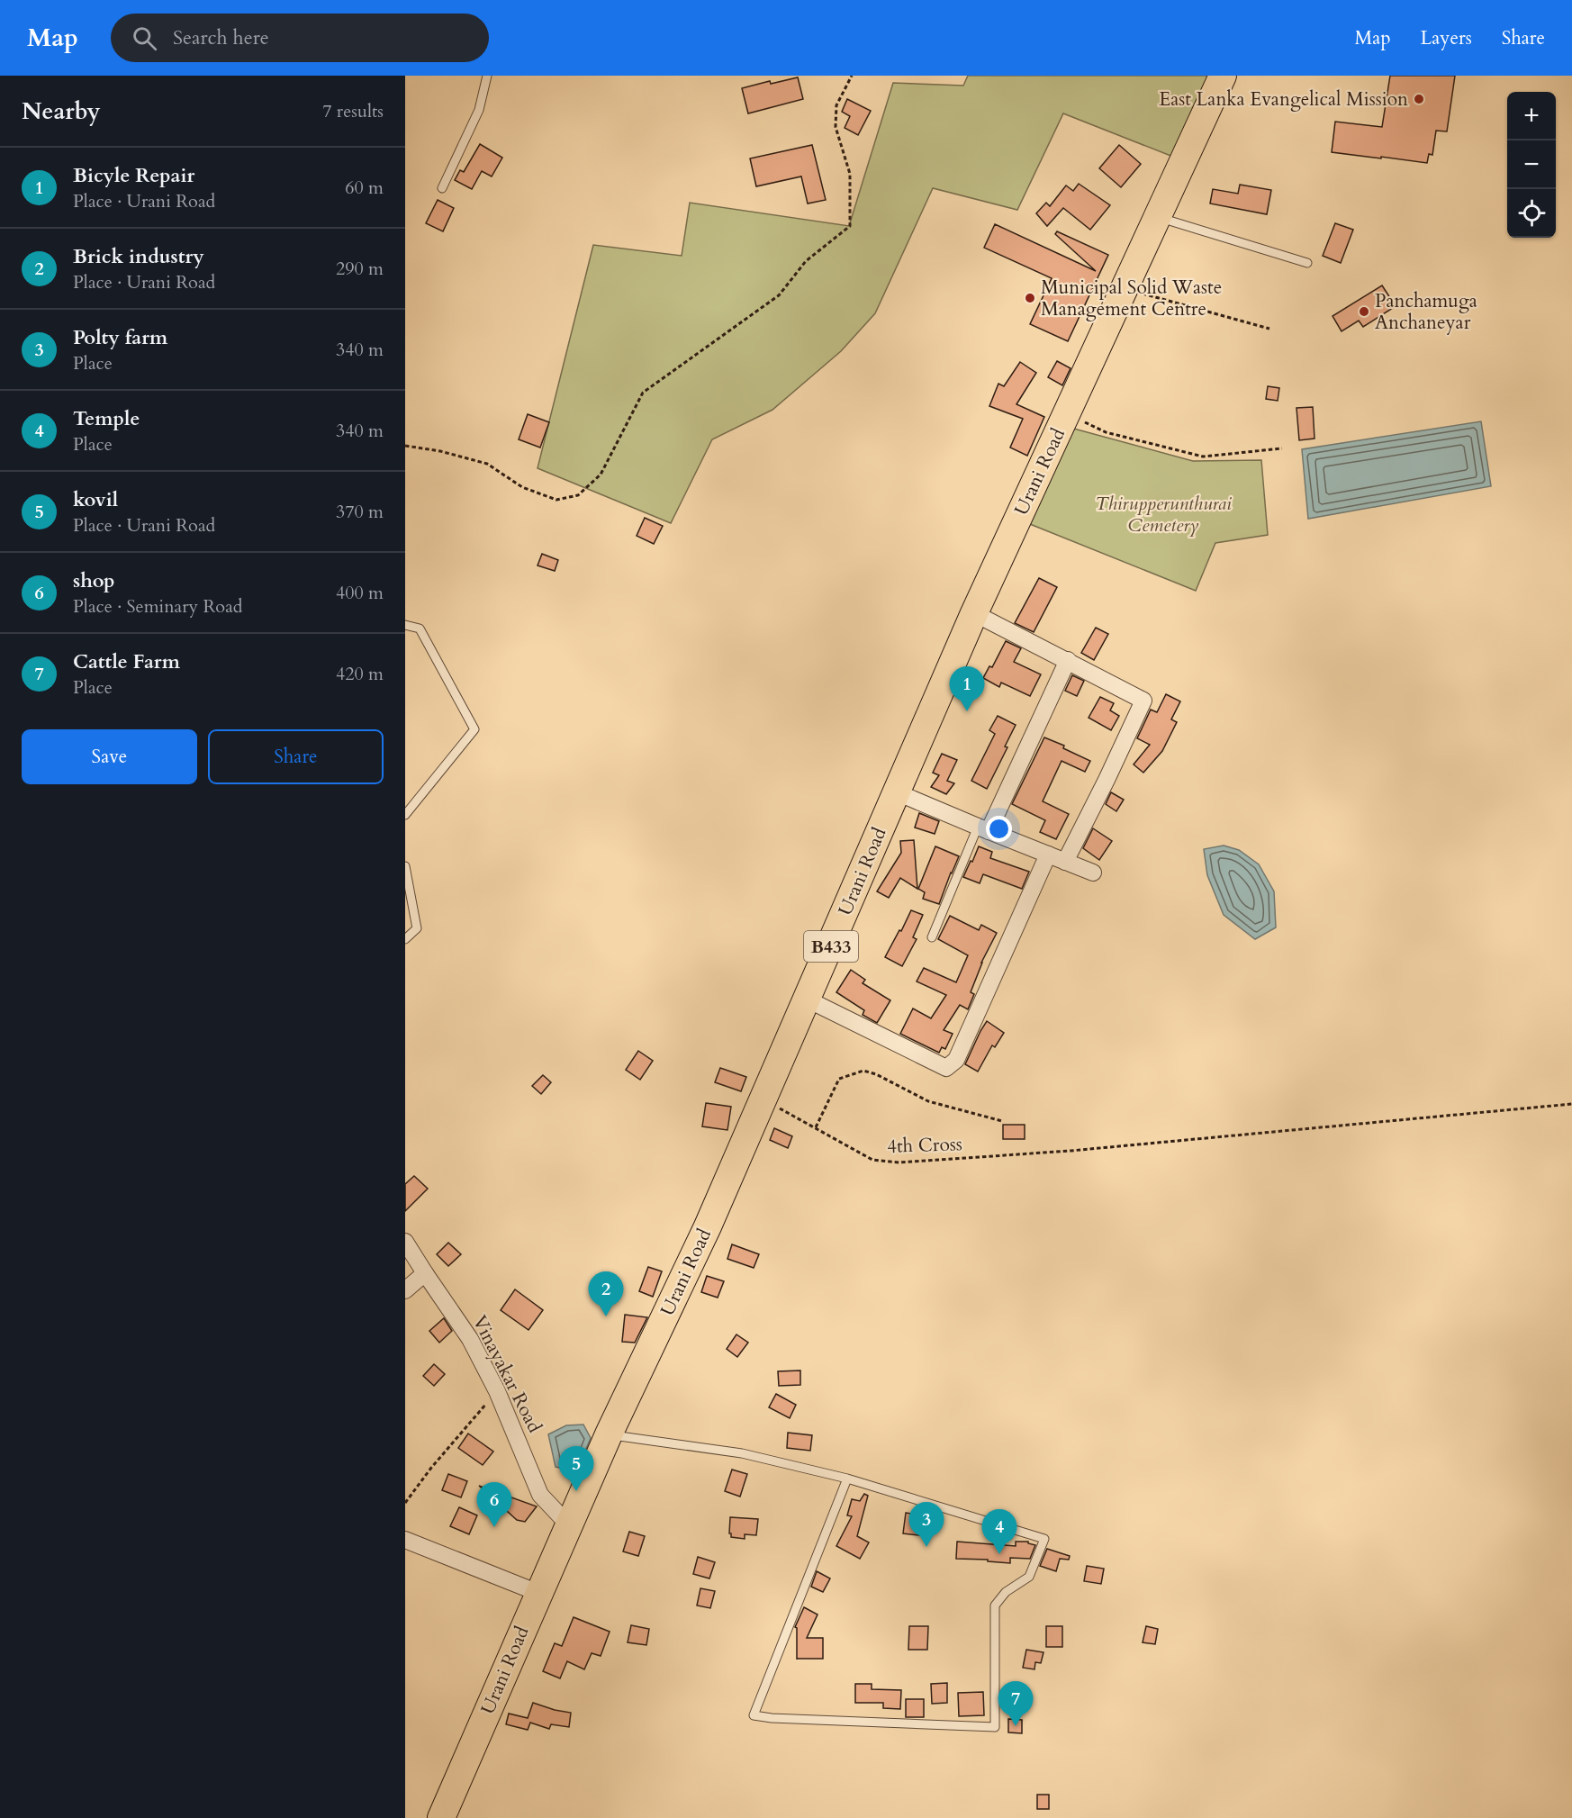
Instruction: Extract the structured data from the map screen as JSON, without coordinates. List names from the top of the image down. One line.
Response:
{"streets":{"main road":["Urani Road","B433"],"street":["Vinayakar Road"],"path":["4th Cross"]},"crossings":[["Urani Road","4th Cross"],["Urani Road","Vinayakar Road"]],"parks":["Thirupperunthurai Cemetery"],"places":["East Lanka Evangelical Mission","Municipal Solid Waste Management Centre","Panchamuga Anchaneyar"],"page":{"header":"Map","search":"Search here","nav":["Map","Layers","Share"],"heading":["Nearby","7 results"],"map_buttons":["+","−"],"list":[{"mark":"1","name":"Bicyle Repair","note":"Place · Urani Road","value":"60 m"},{"mark":"2","name":"Brick industry","note":"Place · Urani Road","value":"290 m"},{"mark":"3","name":"Polty farm","note":"Place","value":"340 m"},{"mark":"4","name":"Temple","note":"Place","value":"340 m"},{"mark":"5","name":"kovil","note":"Place · Urani Road","value":"370 m"},{"mark":"6","name":"shop","note":"Place · Seminary Road","value":"400 m"},{"mark":"7","name":"Cattle Farm","note":"Place","value":"420 m"}],"pins":["1","2","5","6","3","4","7"],"buttons":["Save","Share"]}}
